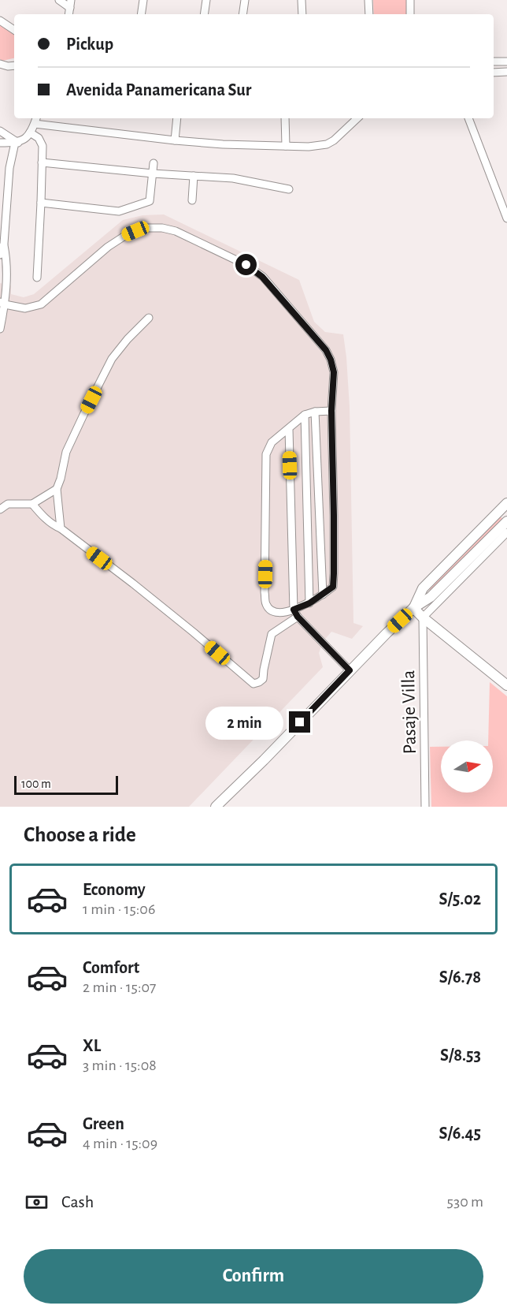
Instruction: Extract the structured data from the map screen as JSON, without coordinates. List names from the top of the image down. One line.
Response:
{"streets":{"street":["Pasaje Villa"]},"scale_bar":"100 m","north":"right","page":{"banner":["Pickup","Avenida Panamericana Sur"],"bubble":"2 min","scale":"100 m","heading":"Choose a ride","list":[{"name":"Economy","note":"1 min · 15:06","value":"S/5.02"},{"name":"Comfort","note":"2 min · 15:07","value":"S/6.78"},{"name":"XL","note":"3 min · 15:08","value":"S/8.53"},{"name":"Green","note":"4 min · 15:09","value":"S/6.45"}],"pay":["Cash","530 m"],"buttons":"Confirm"}}
